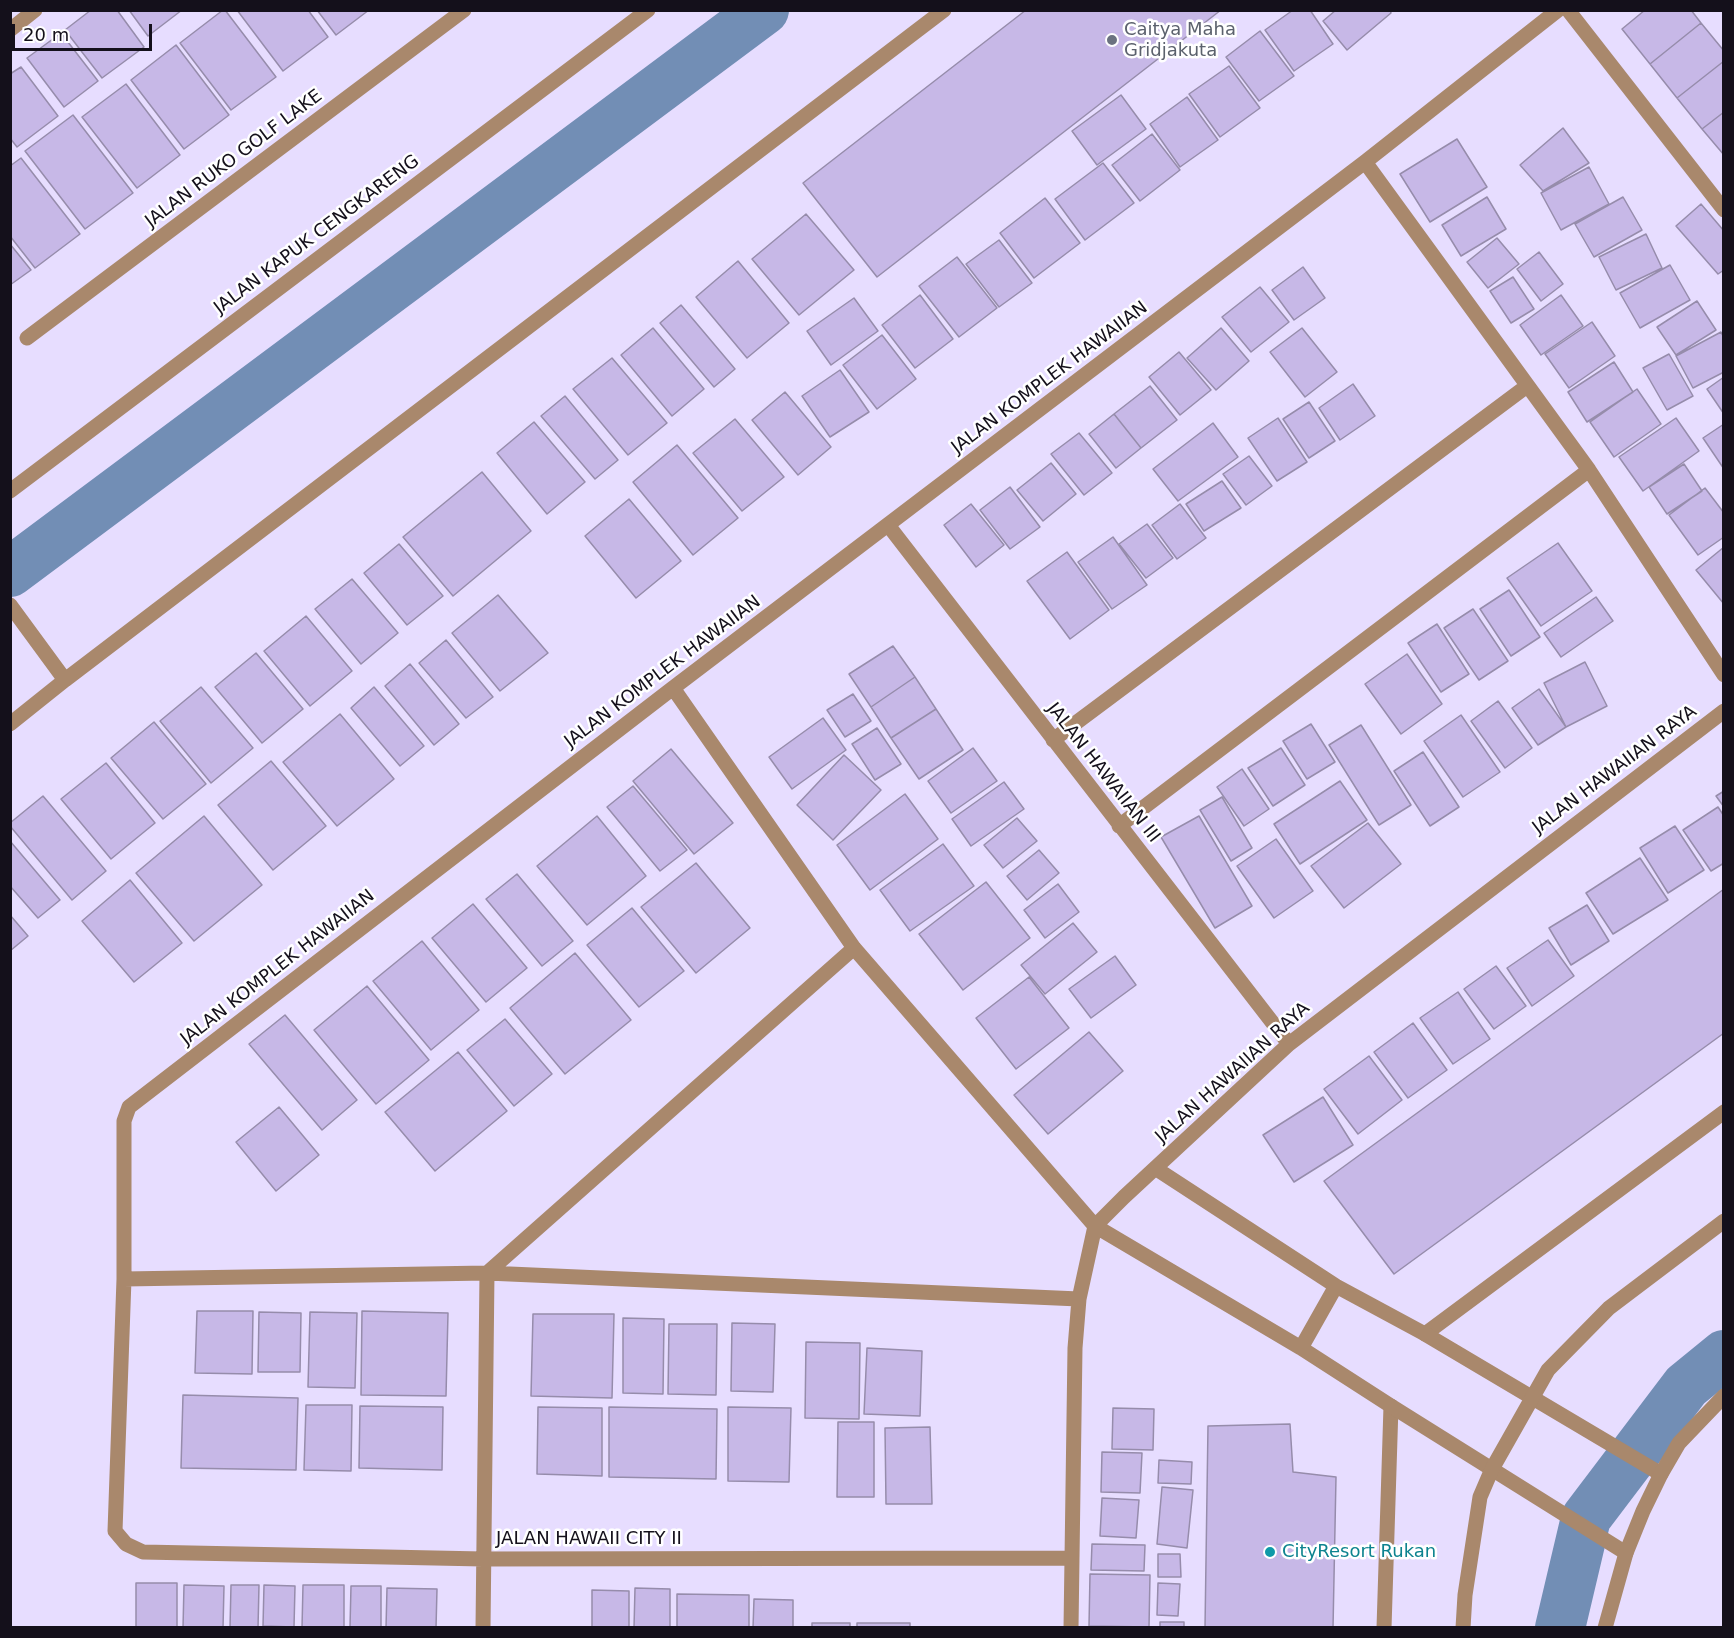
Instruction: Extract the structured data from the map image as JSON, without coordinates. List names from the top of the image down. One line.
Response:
{"streets":{"street":["JALAN RUKO GOLF LAKE","JALAN KAPUK CENGKARENG","JALAN KOMPLEK HAWAIIAN","JALAN HAWAIIAN RAYA","JALAN HAWAIIAN III","JALAN HAWAII CITY II"]},"crossings":[["JALAN KOMPLEK HAWAIIAN","JALAN HAWAIIAN III"],["JALAN KOMPLEK HAWAIIAN","JALAN HAWAII CITY II"],["JALAN HAWAIIAN RAYA","JALAN HAWAIIAN III"]],"places":["Caitya Maha Gridjakuta","CityResort Rukan"],"scale_bar":"20 m"}
